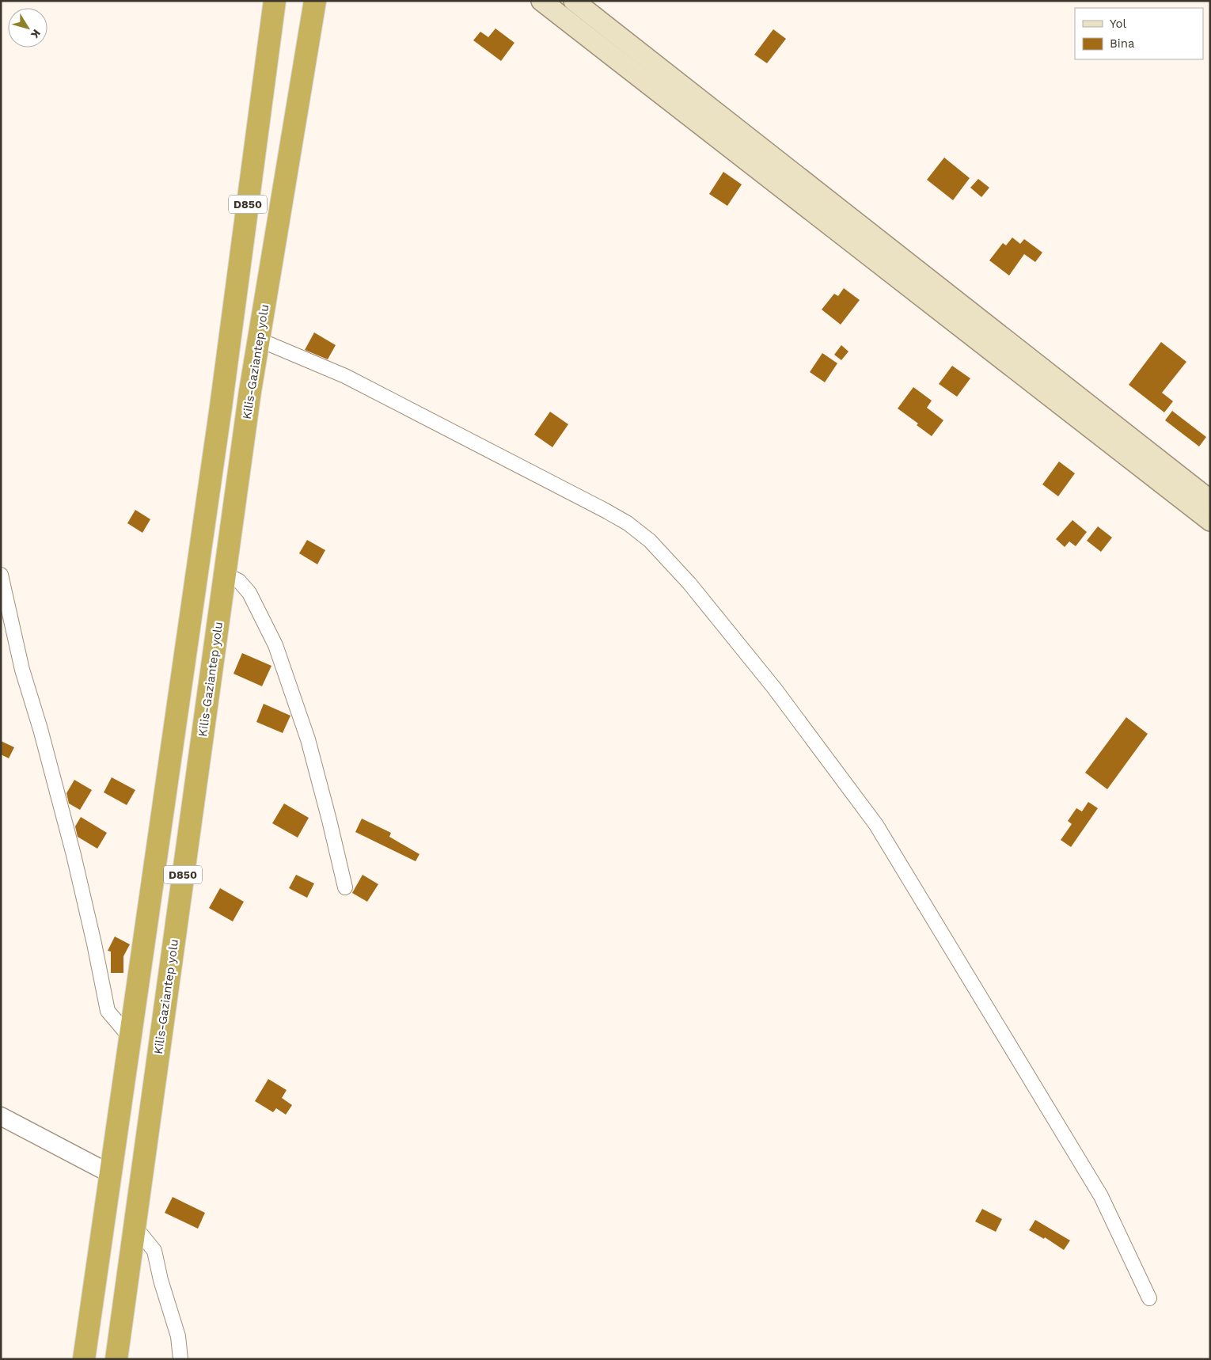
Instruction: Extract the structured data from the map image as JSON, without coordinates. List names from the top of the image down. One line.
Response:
{"streets":{"highway":["D850","Kilis-Gaziantep yolu"]},"legend":["Yol","Bina"],"north":"bottom right"}
